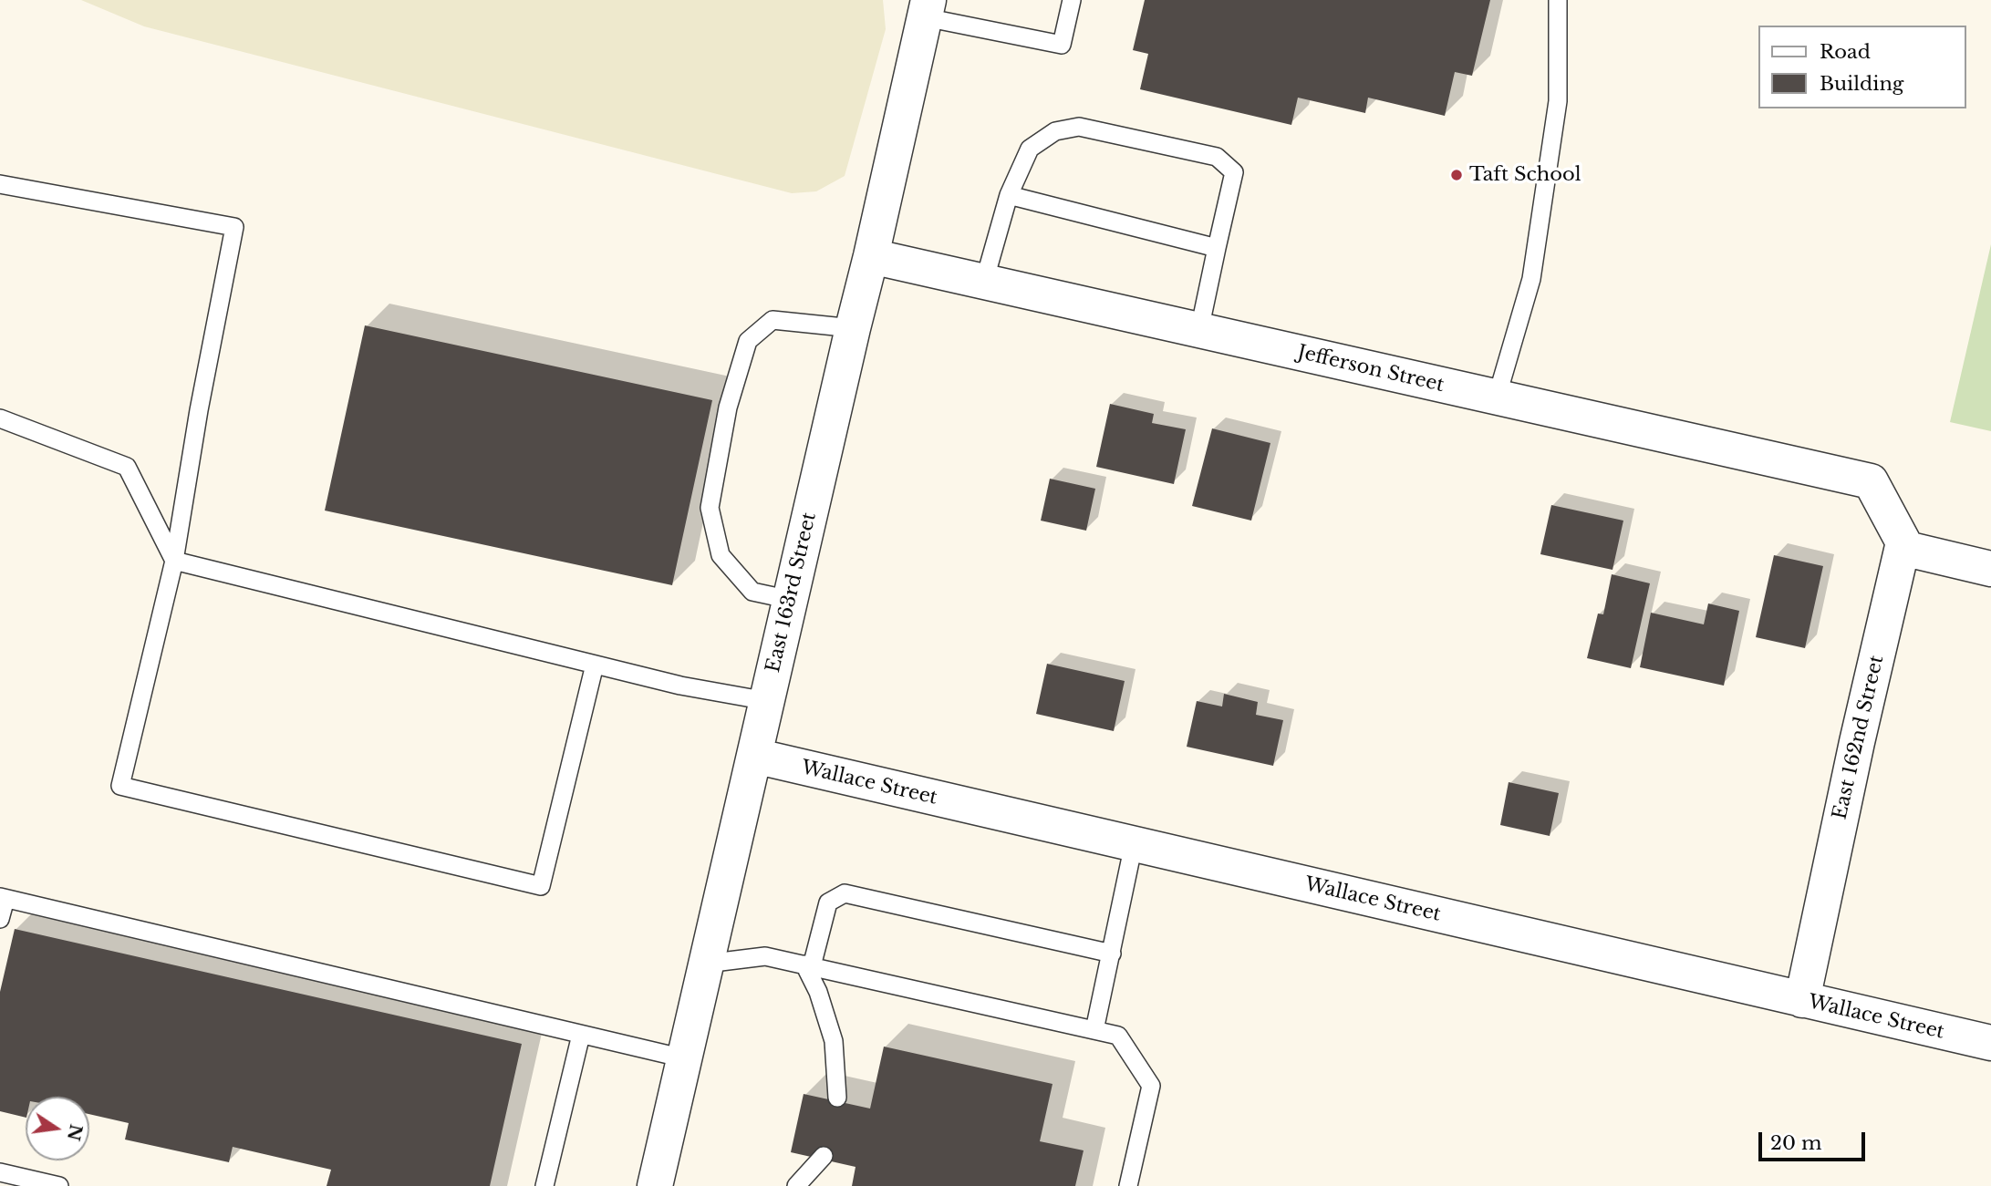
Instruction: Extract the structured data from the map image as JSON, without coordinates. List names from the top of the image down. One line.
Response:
{"streets":{"street":["Jefferson Street","East 163rd Street","East 162nd Street","Wallace Street"]},"crossings":[["Jefferson Street","East 163rd Street"],["Jefferson Street","East 162nd Street"],["East 163rd Street","Wallace Street"],["East 162nd Street","Wallace Street"]],"places":["Taft School"],"legend":["Road","Building"],"scale_bar":"20 m","north":"right"}
